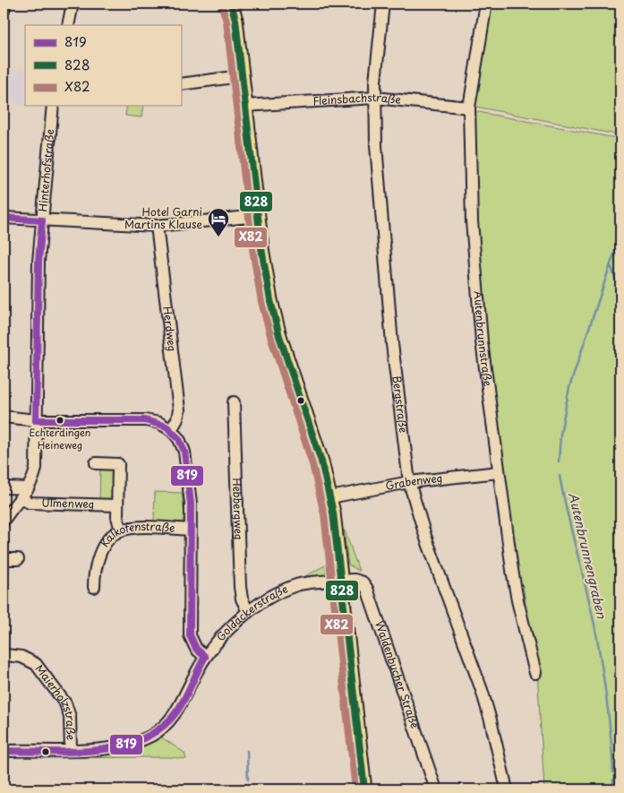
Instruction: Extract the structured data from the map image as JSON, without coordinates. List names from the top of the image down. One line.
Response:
{"streets":{"street":["Fleinsbachstraße","Hinterhofstraße","Herdweg","Autenbrunnstraße","Bergstraße","Grabenweg","Ulmenweg","Hebbergweg","Kalkofenstraße","Goldäckerstraße","Waldenbucher Straße","Maierholzstraße"]},"crossings":[["Fleinsbachstraße","Autenbrunnstraße"],["Fleinsbachstraße","Bergstraße"],["Hinterhofstraße","Ulmenweg"],["Autenbrunnstraße","Grabenweg"],["Bergstraße","Grabenweg"],["Hebbergweg","Goldäckerstraße"],["Goldäckerstraße","Waldenbucher Straße"],["Goldäckerstraße","Maierholzstraße"]],"water":["Autenbrunnengraben"],"places":{"hotel":["Hotel Garni Martins Klause"],"other":["Echterdingen Heineweg"]},"lines":["transit line 828","transit line X82","transit line 819"],"legend":["819","828","X82"]}
